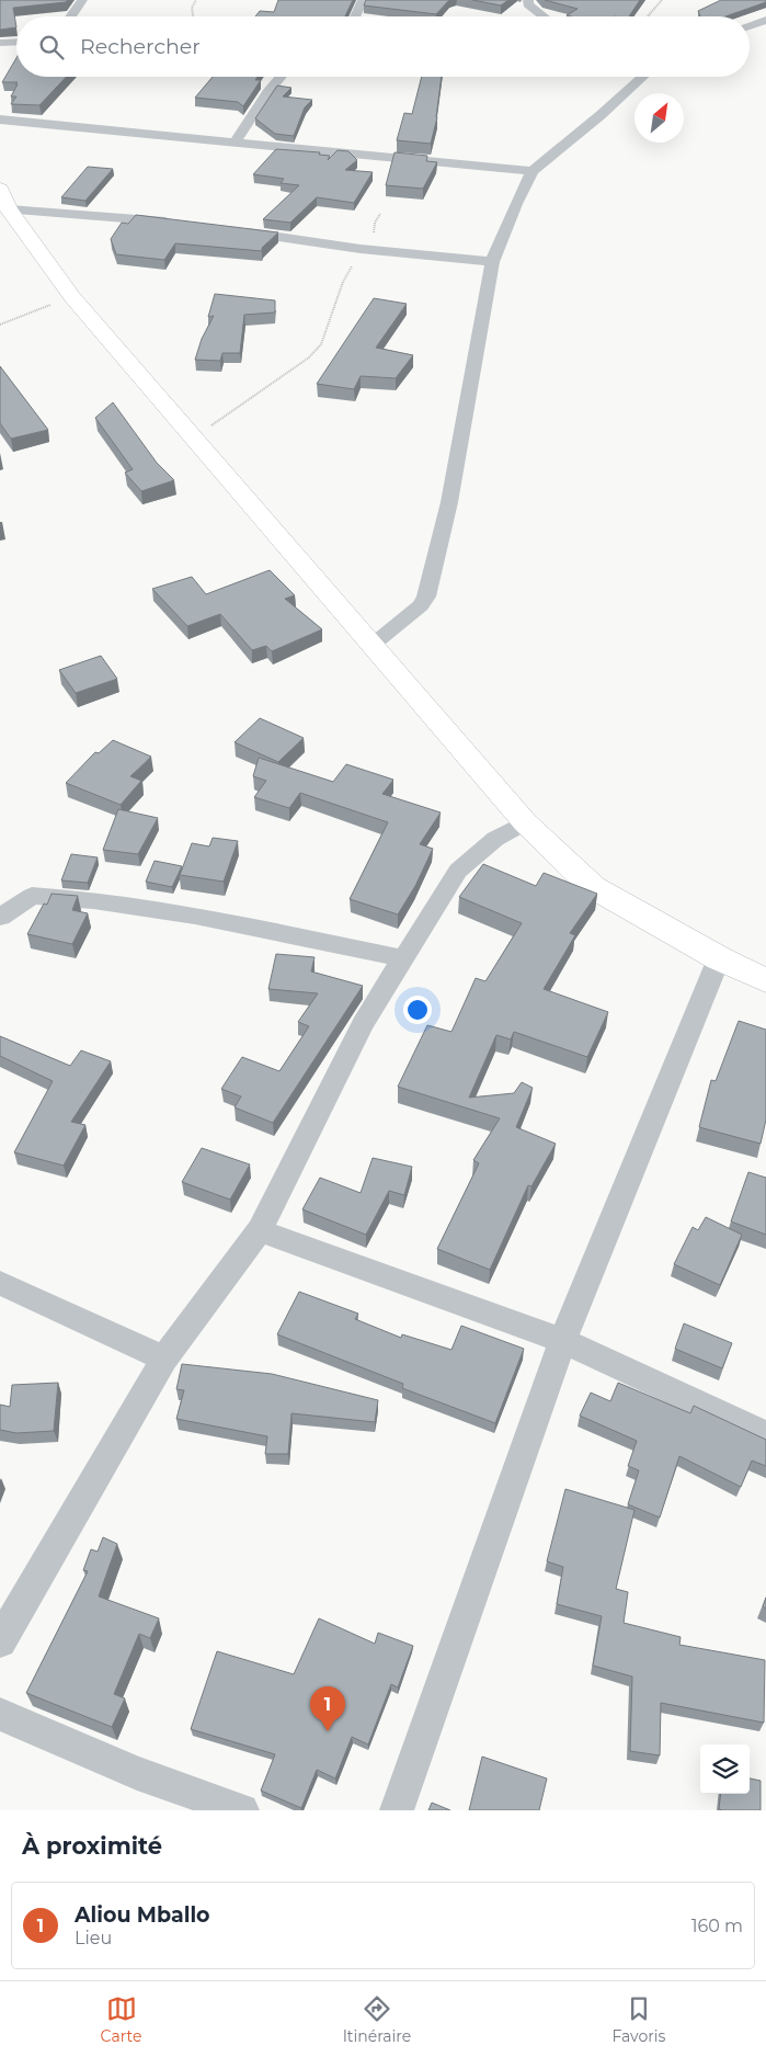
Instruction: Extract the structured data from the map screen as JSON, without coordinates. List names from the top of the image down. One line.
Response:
{"north":"top right","page":{"search":"Rechercher","pins":"1","heading":"À proximité","list":[{"mark":"1","name":"Aliou Mballo","note":"Lieu","value":"160 m"}],"nav":["Carte","Itinéraire","Favoris"]}}
